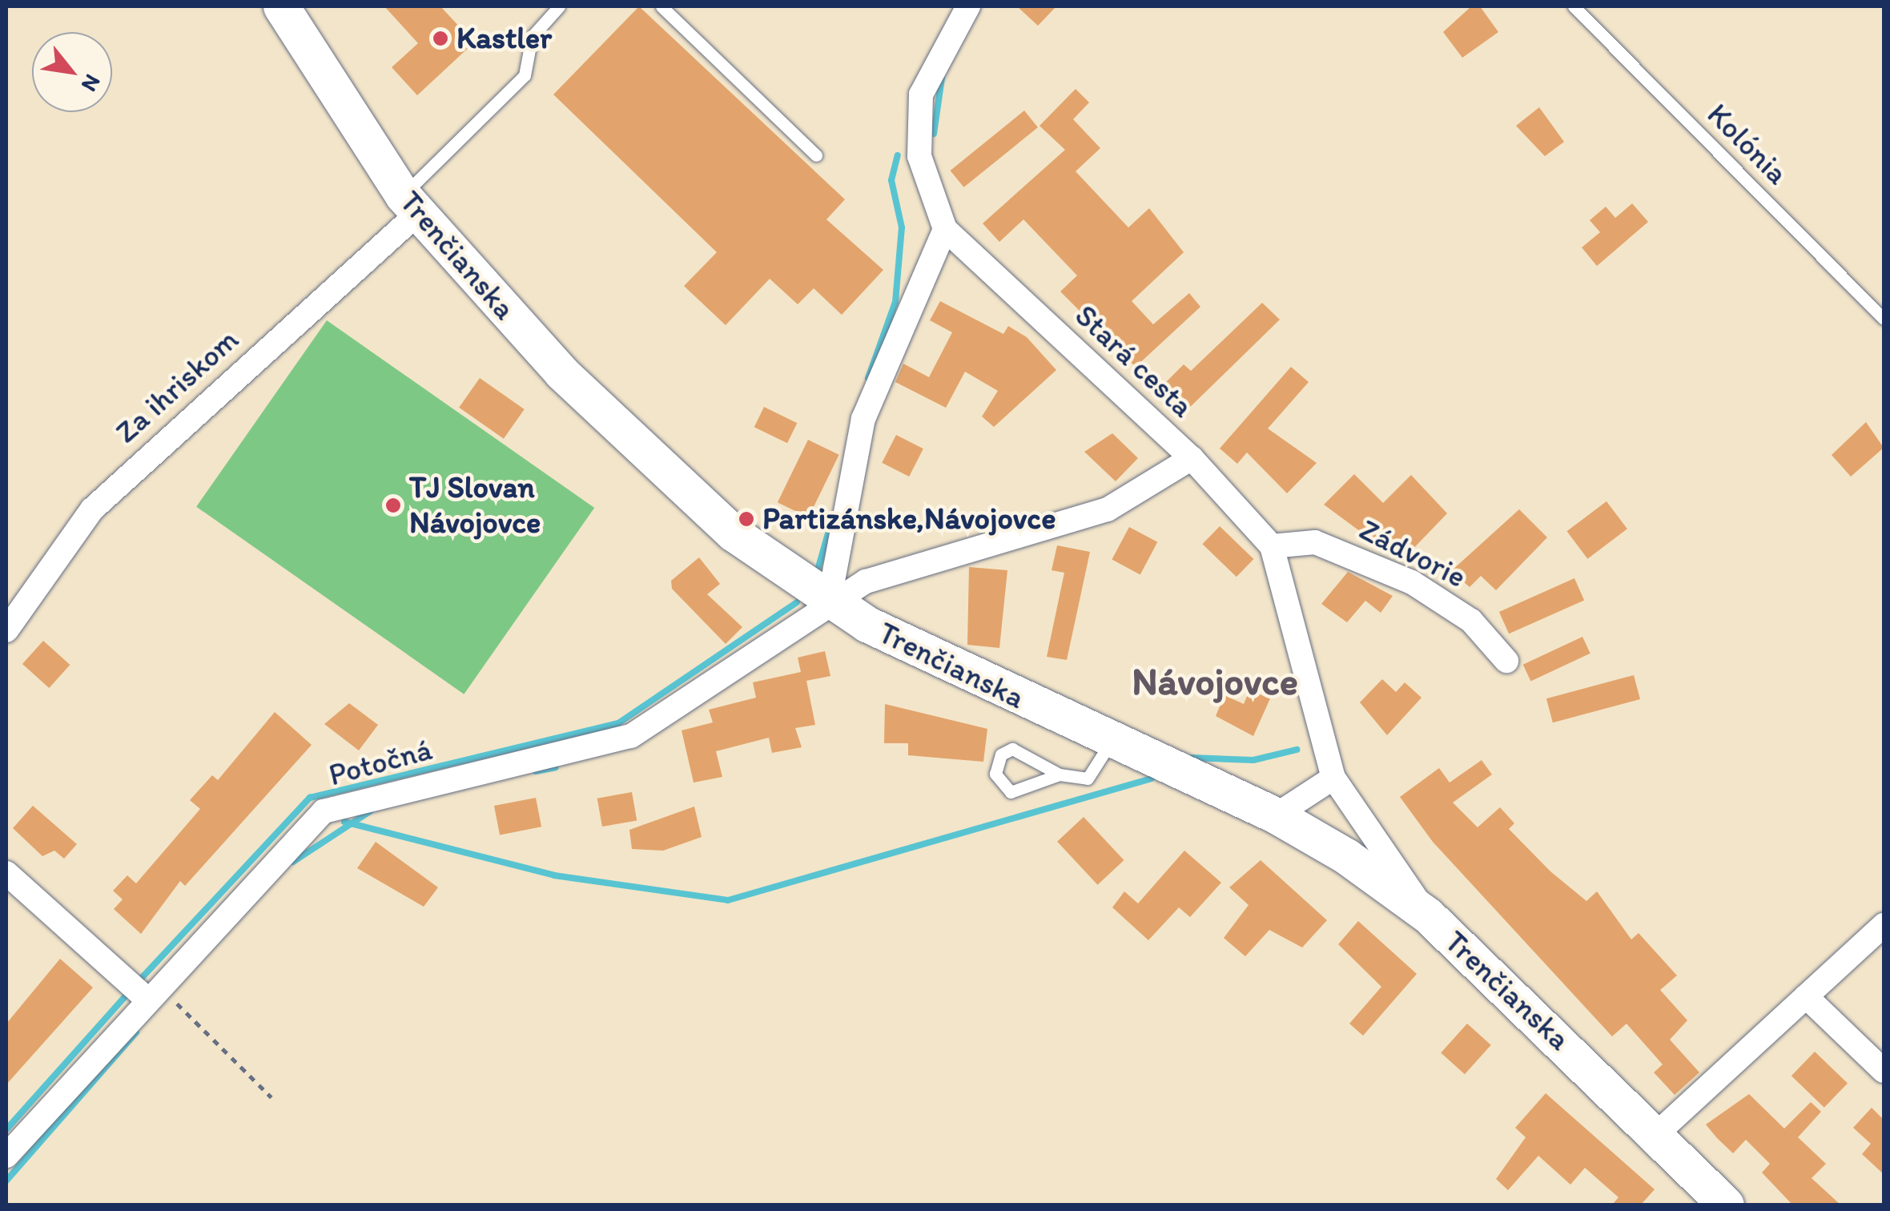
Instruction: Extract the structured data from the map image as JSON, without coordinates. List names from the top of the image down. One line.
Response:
{"streets":{"main road":["Trenčianska"],"street":["Stará cesta","Za ihriskom","Zádvorie","Potočná"],"lane":["Kolónia"]},"crossings":[["Trenčianska","Stará cesta"],["Trenčianska","Za ihriskom"],["Trenčianska","Potočná"],["Stará cesta","Zádvorie"],["Stará cesta","Potočná"]],"districts":["Návojovce"],"places":["Kastler","TJ Slovan Návojovce","Partizánske,Návojovce"],"north":"bottom right"}
